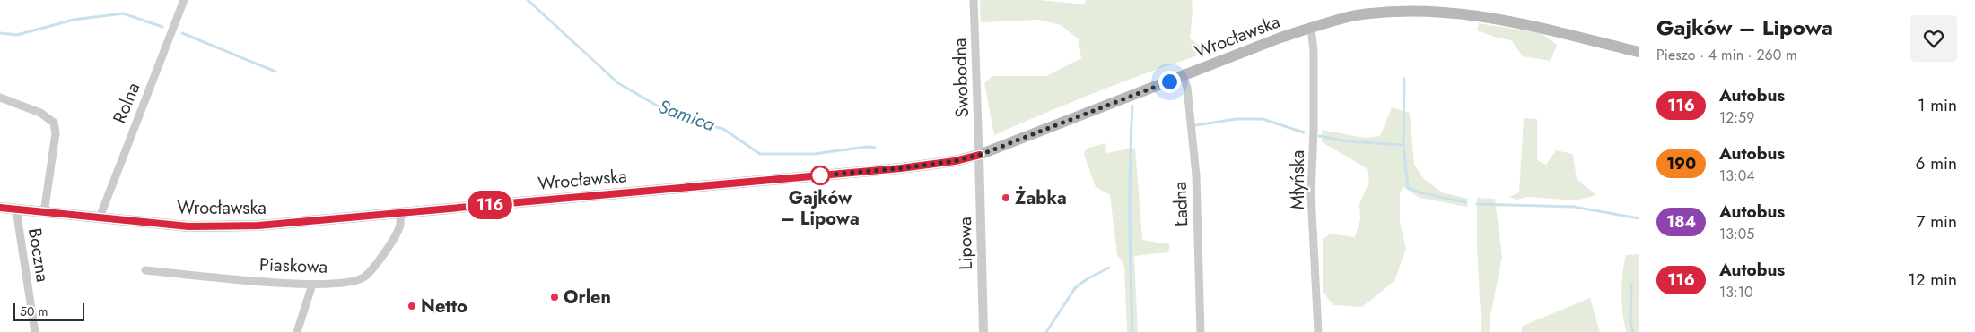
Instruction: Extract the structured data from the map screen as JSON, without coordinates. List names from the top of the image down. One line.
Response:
{"streets":{"main road":["Wrocławska"],"street":["Swobodna","Rolna","Młyńska","Ładna","Lipowa","Boczna","Piaskowa"]},"crossings":[["Wrocławska","Swobodna"],["Wrocławska","Rolna"],["Wrocławska","Młyńska"],["Wrocławska","Ładna"],["Wrocławska","Lipowa"],["Wrocławska","Boczna"],["Wrocławska","Piaskowa"],["Swobodna","Lipowa"]],"water":["Samica"],"places":["Gajków – Lipowa","Żabka","Orlen","Netto"],"lines":["bus line 116"],"scale_bar":"50 m","page":{"on_map":"116","heading":["Gajków – Lipowa","Pieszo · 4 min · 260 m"],"list":[{"mark":"116","name":"Autobus","note":"12:59","value":"1 min"},{"mark":"190","name":"Autobus","note":"13:04","value":"6 min"},{"mark":"184","name":"Autobus","note":"13:05","value":"7 min"},{"mark":"116","name":"Autobus","note":"13:10","value":"12 min"}],"scale":"50 m"}}
